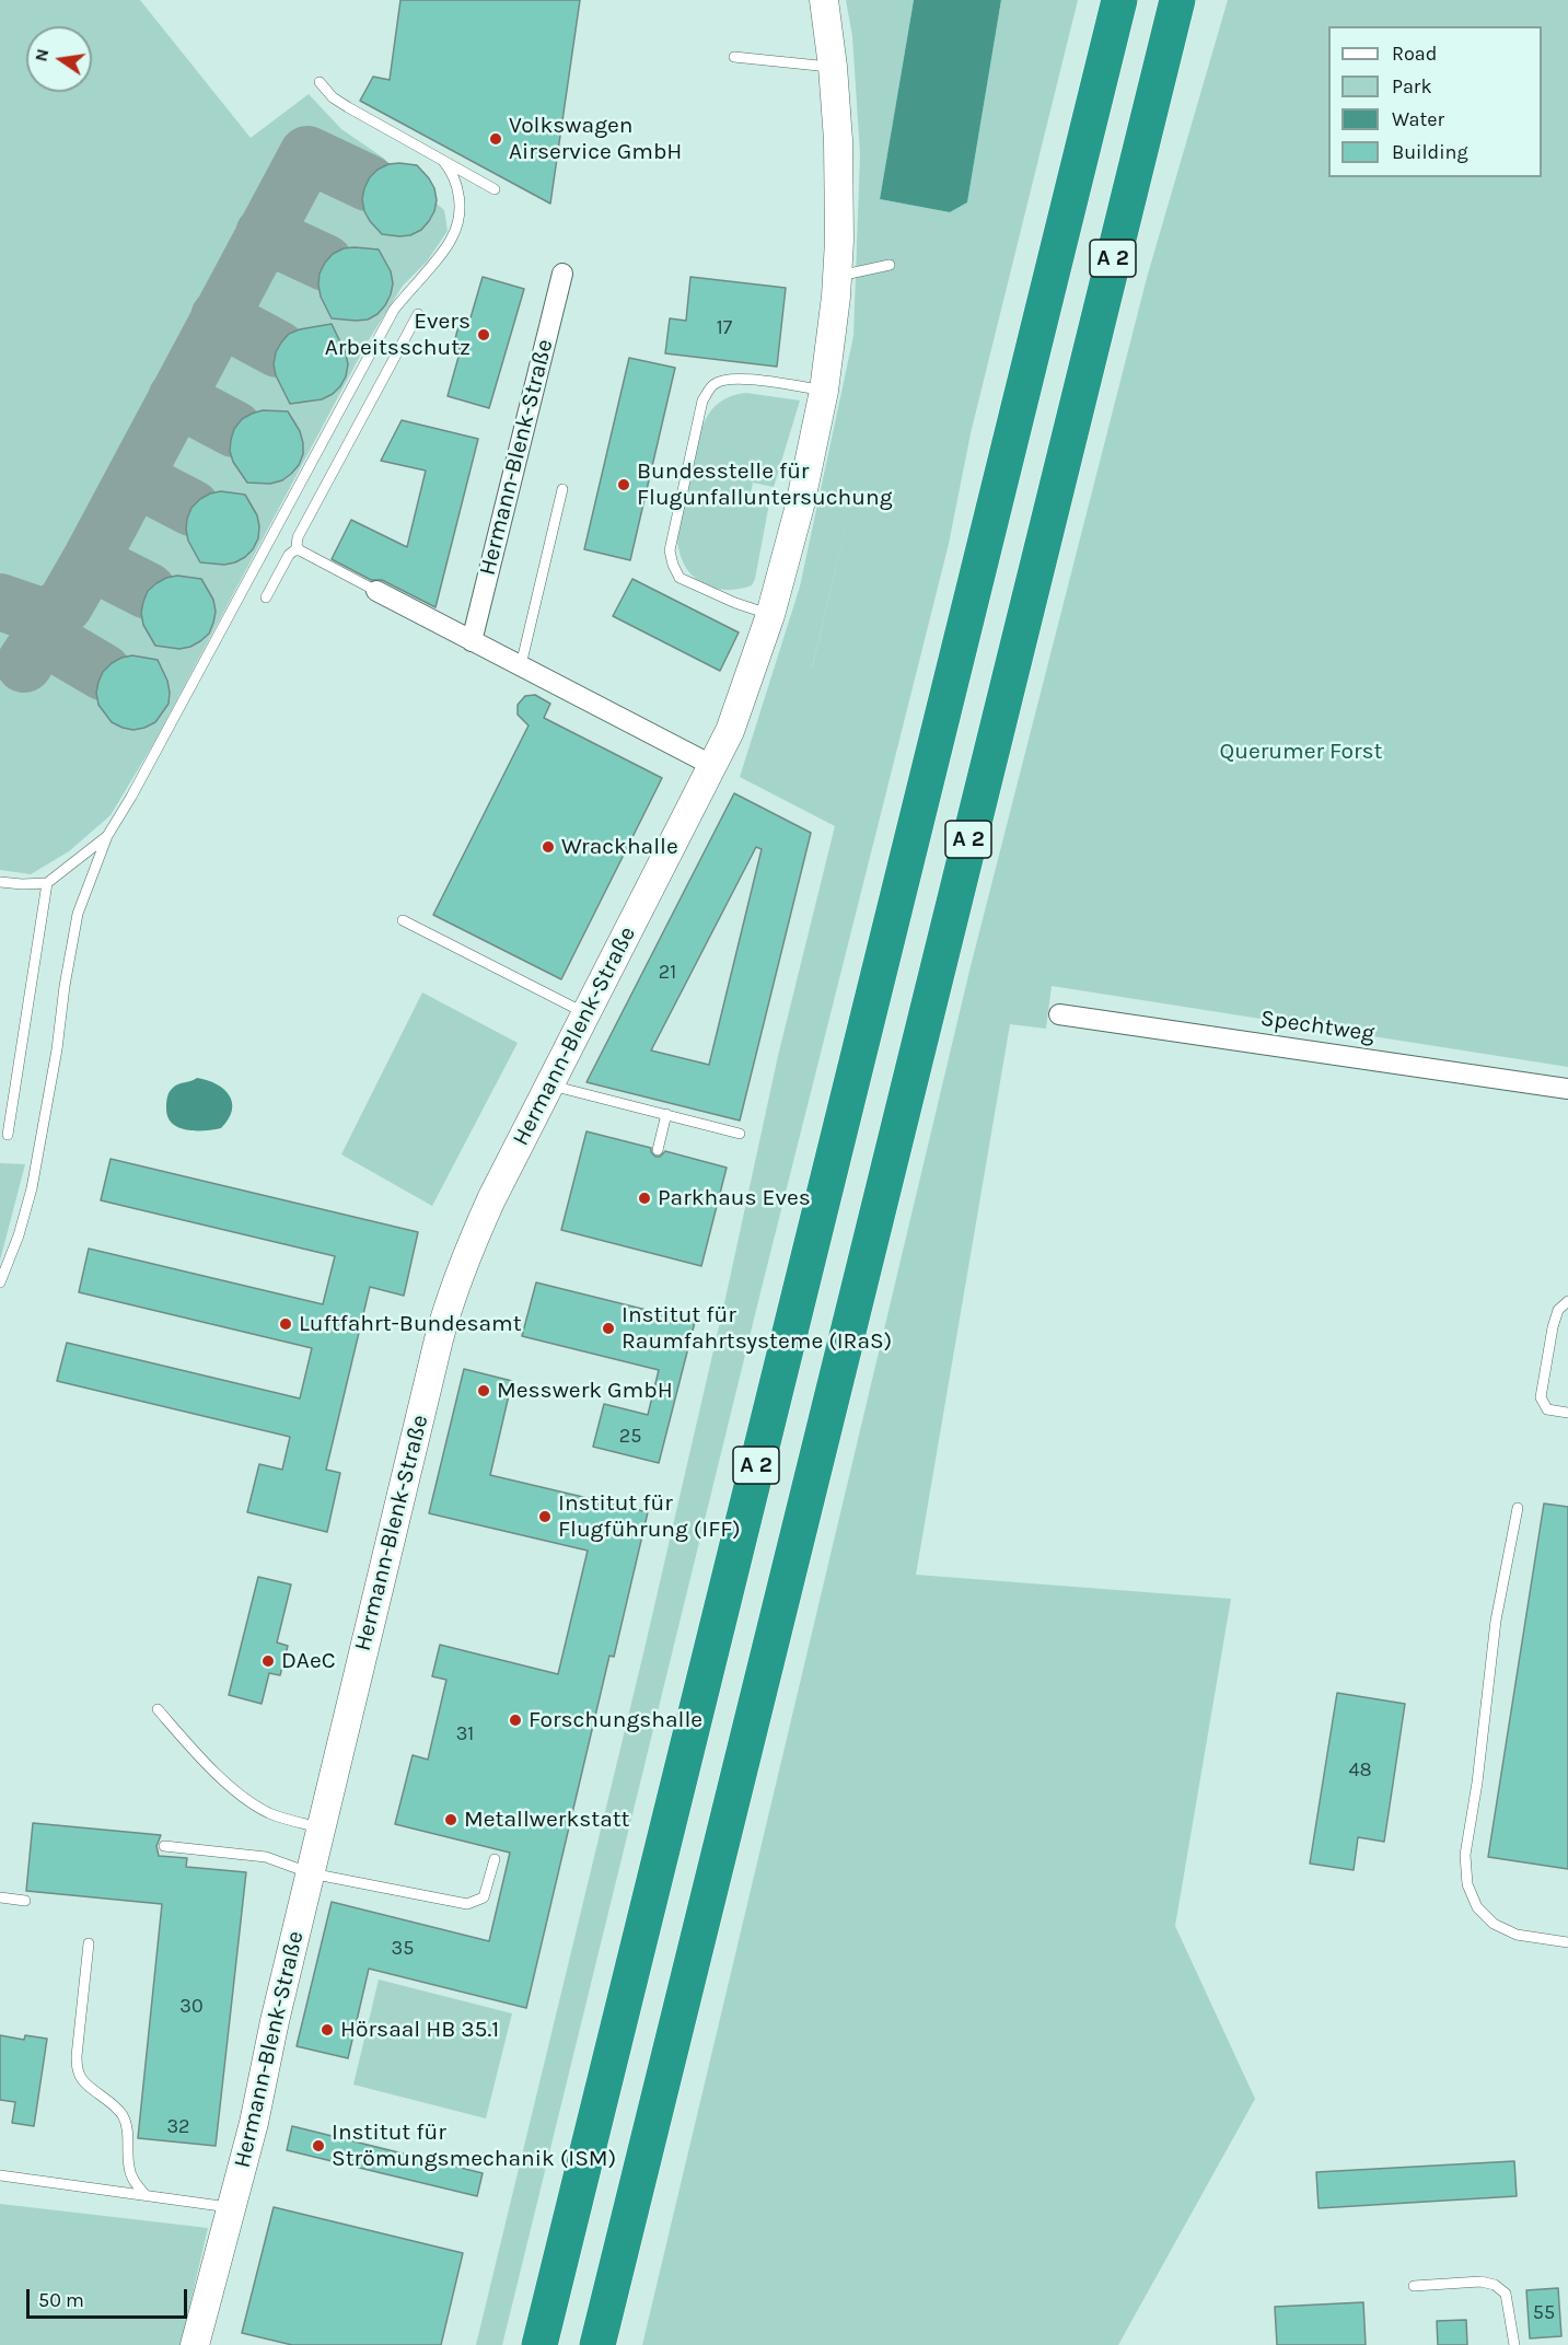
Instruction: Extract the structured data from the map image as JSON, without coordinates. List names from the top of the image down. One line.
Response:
{"streets":{"highway":["A 2"],"street":["Hermann-Blenk-Straße","Spechtweg"]},"parks":["Querumer Forst"],"places":["Volkswagen Airservice GmbH","Evers Arbeitsschutz","Bundesstelle für Flugunfalluntersuchung","Wrackhalle","Parkhaus Eves","Luftfahrt-Bundesamt","Institut für Raumfahrtsysteme (IRaS)","Messwerk GmbH","Institut für Flugführung (IFF)","DAeC","Forschungshalle","Metallwerkstatt","Hörsaal HB 35.1","Institut für Strömungsmechanik (ISM)"],"house_numbers":["17","21","25","31","48","35","30","32","55"],"legend":["Road","Park","Water","Building"],"scale_bar":"50 m","north":"left"}
